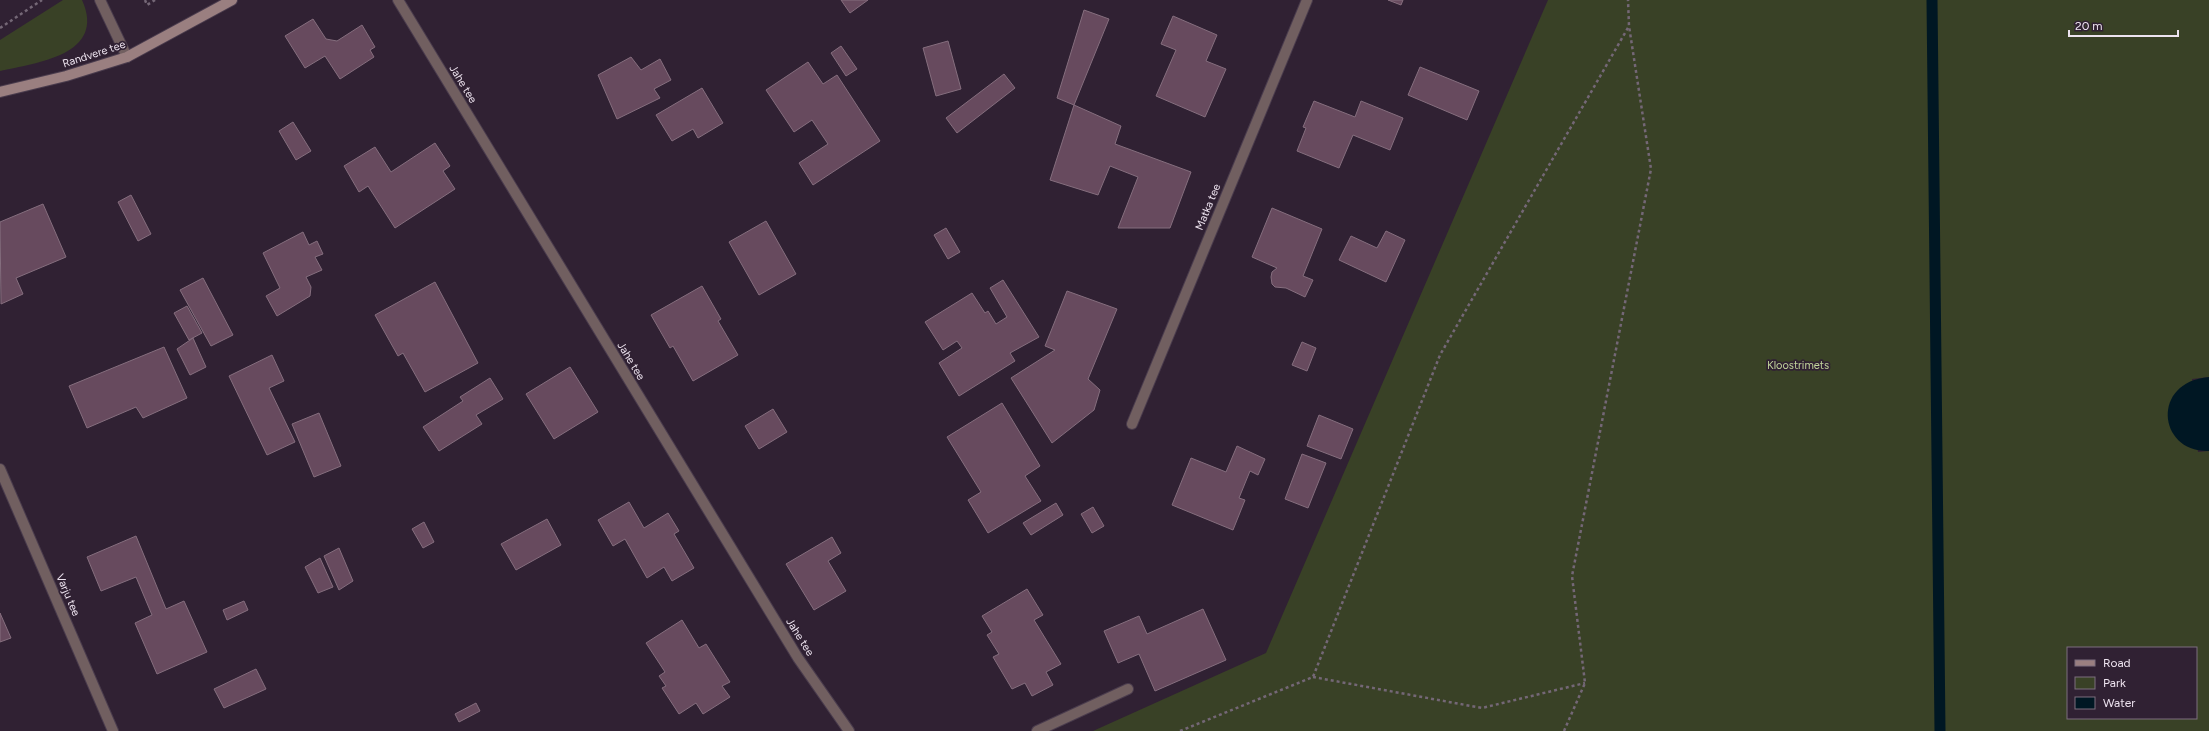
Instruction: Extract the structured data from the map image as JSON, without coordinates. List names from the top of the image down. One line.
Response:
{"streets":{"main road":["Randvere tee"],"street":["Jahe tee","Matka tee","Varju tee"]},"parks":["Kloostrimets"],"legend":["Road","Park","Water"],"scale_bar":"20 m"}
